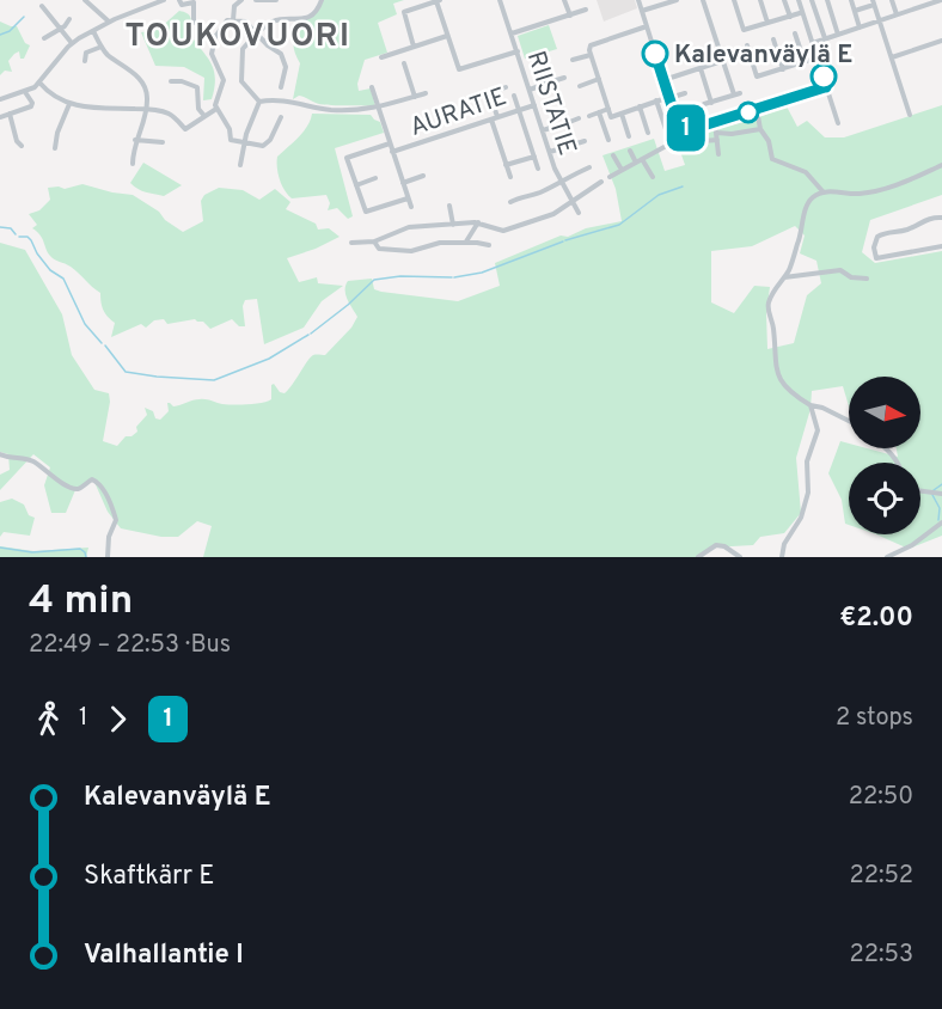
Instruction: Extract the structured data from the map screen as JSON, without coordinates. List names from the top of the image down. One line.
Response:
{"streets":{"street":["RIISTATIE","AURATIE"]},"crossings":[["RIISTATIE","AURATIE"]],"districts":["TOUKOVUORI"],"places":["Kalevanväylä E"],"lines":["bus line 1"],"north":"right","page":{"on_map":"1","heading":["4 min","22:49 – 22:53 · Bus","€2.00"],"legs":["1","1","2 stops"],"list":[{"name":"Kalevanväylä E","value":"22:50"},{"name":"Skaftkärr E","value":"22:52"},{"name":"Valhallantie I","value":"22:53"}]}}
